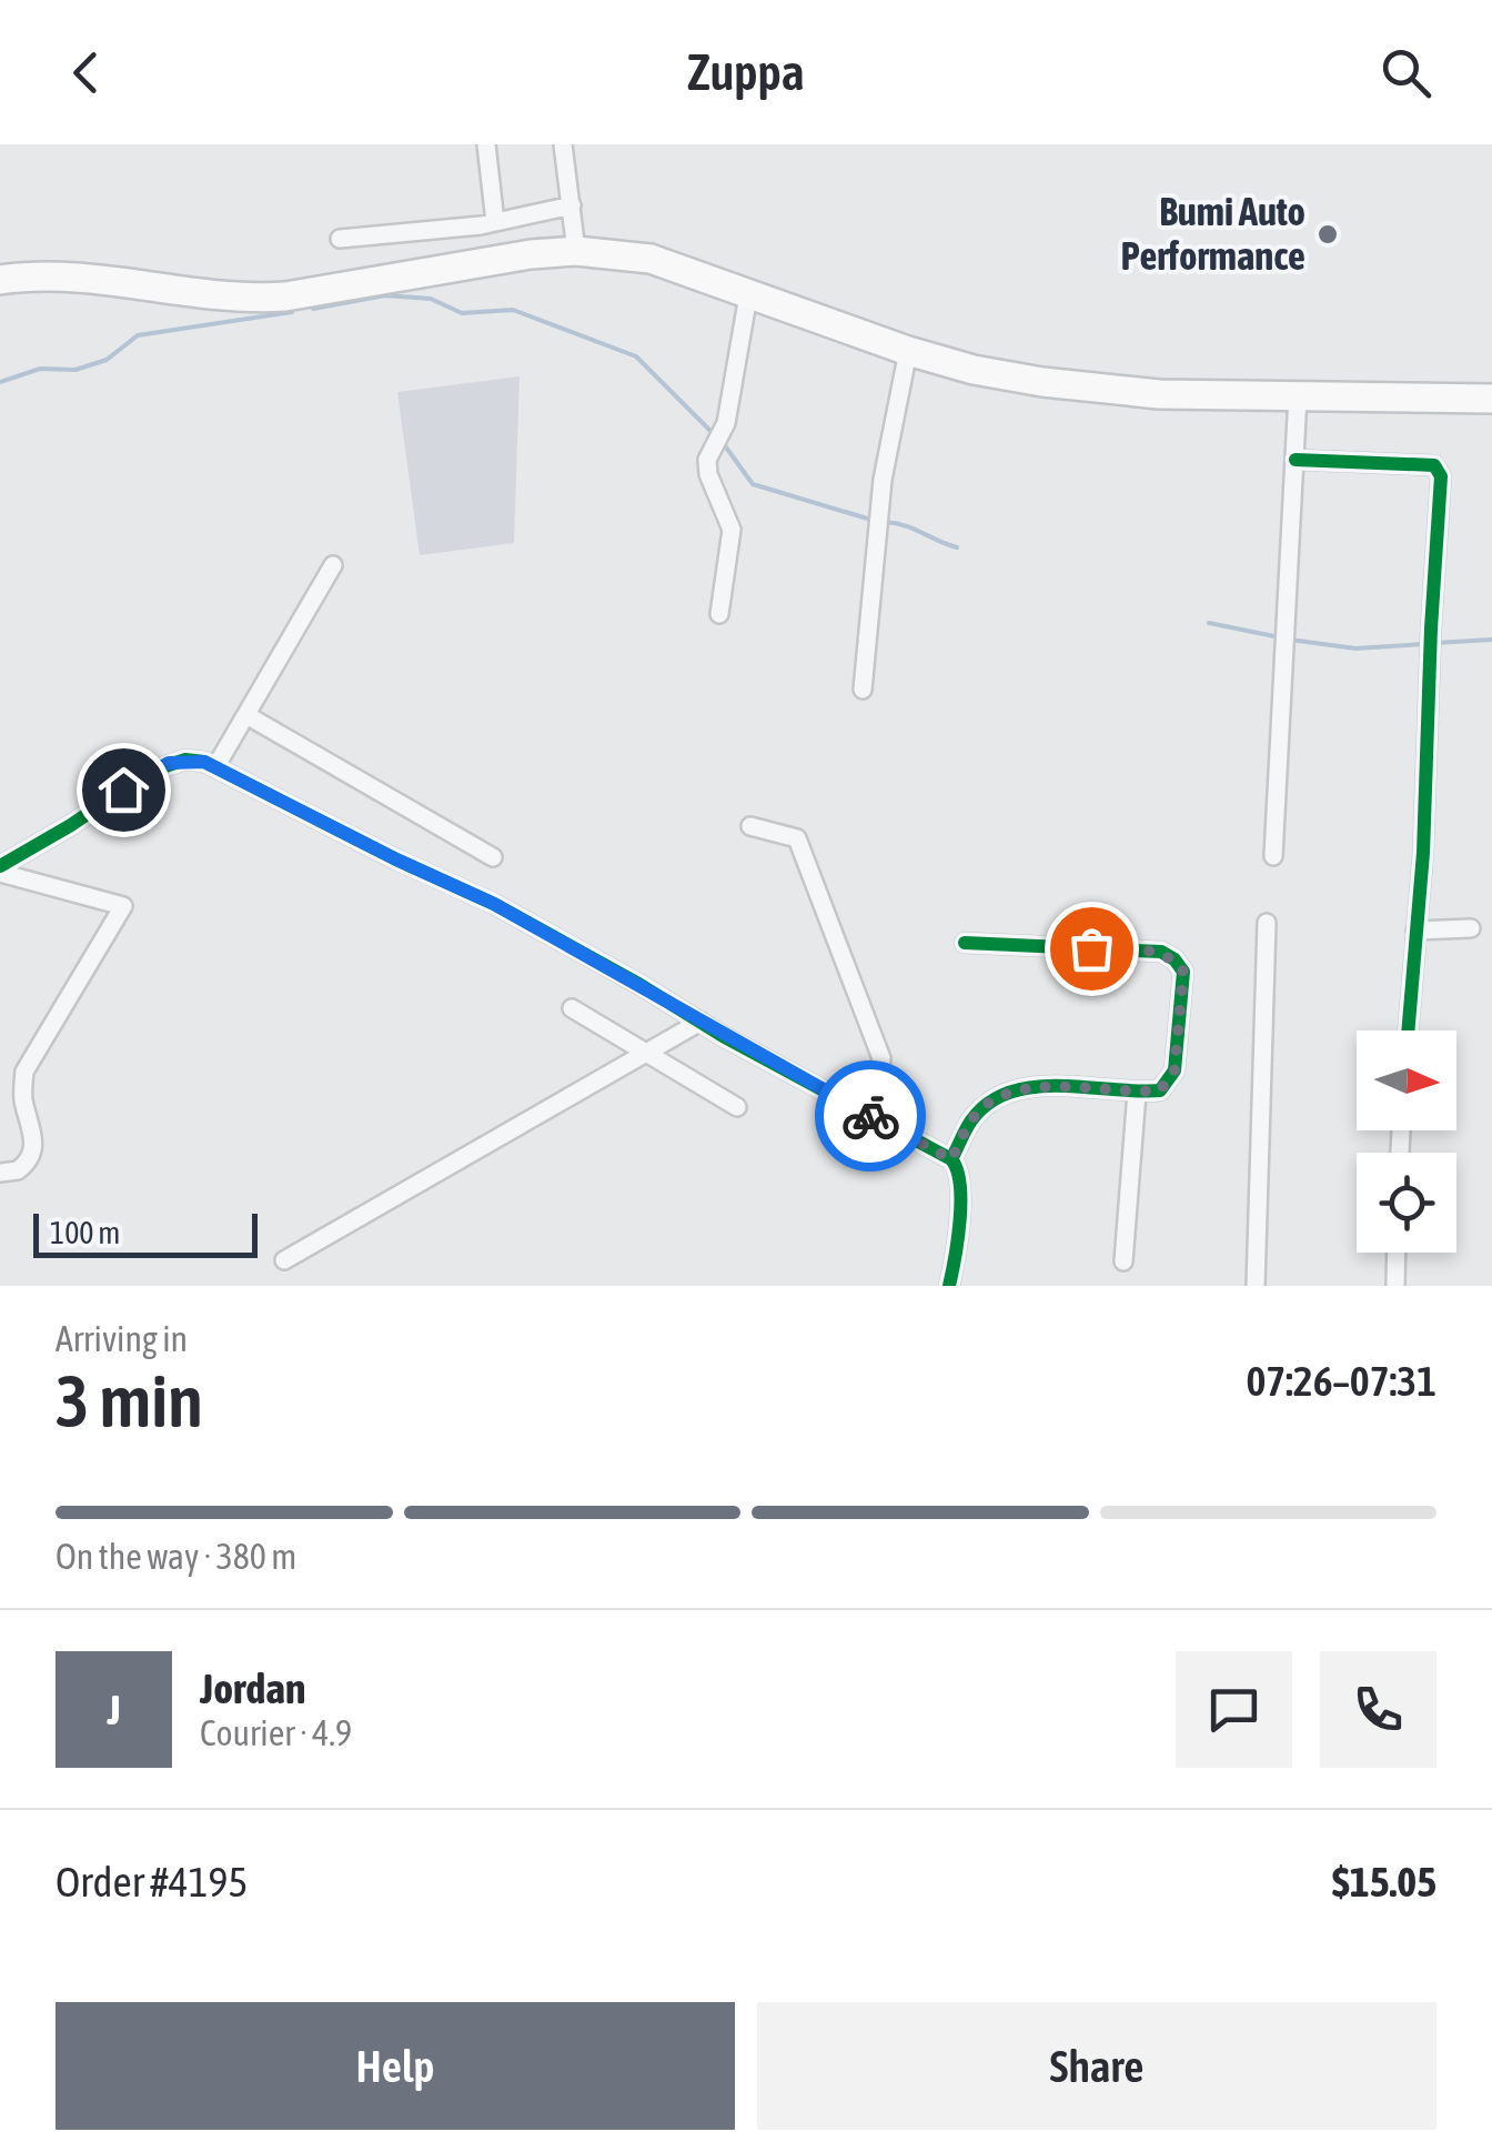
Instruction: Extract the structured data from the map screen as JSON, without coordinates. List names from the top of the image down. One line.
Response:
{"places":["Bumi Auto Performance"],"scale_bar":"100 m","north":"right","page":{"header":"Zuppa","scale":"100 m","heading":["3 min","Arriving in","07:26–07:31"],"panel":["Jordan","Courier · 4.9","Order #4195","$15.05"],"bar":"On the way · 380 m","round":"J","buttons":["Help","Share"]}}
